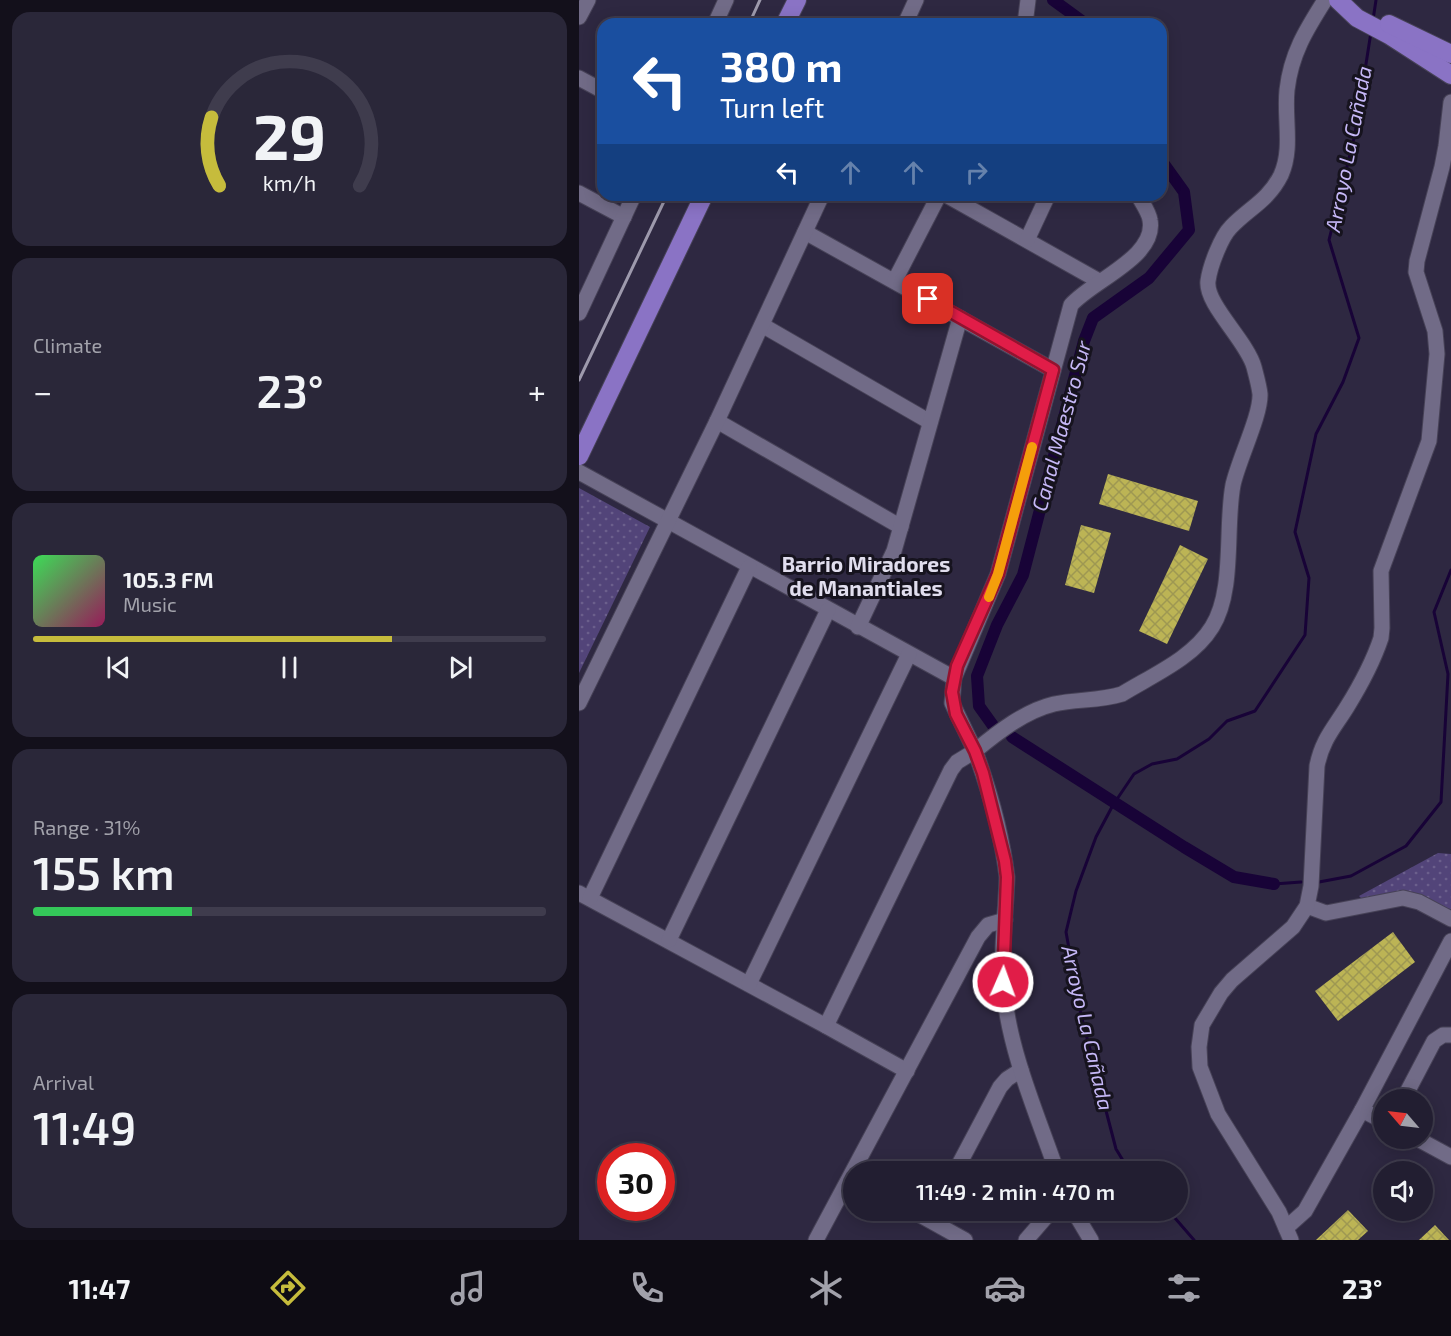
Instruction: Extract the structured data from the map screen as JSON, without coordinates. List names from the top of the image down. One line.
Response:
{"districts":["Barrio Miradores de Manantiales"],"water":["Arroyo La Cañada","Canal Maestro Sur"],"north":"top left","page":{"turn":["380 m","Turn left"],"tile":["Climate",["Range · 31%","155 km"],["Arrival","11:49"]],"heat":["−","23°","+"],"song":["105.3 FM","Music"],"limit":"30","trip":"11:49 · 2 min · 470 m","tabs":["11:47","23°"],"gauge":["29","km/h"]}}
